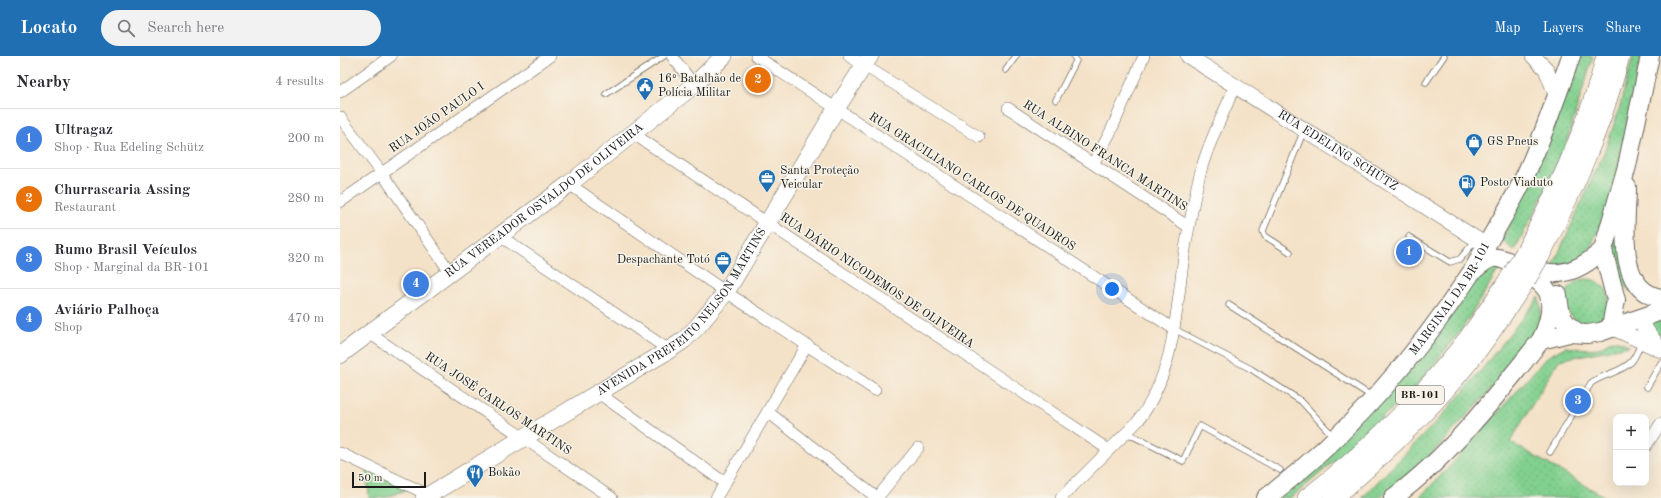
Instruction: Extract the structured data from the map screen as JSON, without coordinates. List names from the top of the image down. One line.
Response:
{"streets":{"highway":["MARGINAL DA BR-101","BR-101"],"main road":["RUA EDELING SCHÜTZ","RUA VEREADOR OSVALDO DE OLIVEIRA","AVENIDA PREFEITO NELSON MARTINS"],"street":["RUA JOÃO PAULO I","RUA ALBINO FRANCA MARTINS","RUA GRACILIANO CARLOS DE QUADROS","RUA DÁRIO NICODEMOS DE OLIVEIRA","RUA JOSÉ CARLOS MARTINS"]},"crossings":[["RUA EDELING SCHÜTZ","MARGINAL DA BR-101"],["RUA GRACILIANO CARLOS DE QUADROS","AVENIDA PREFEITO NELSON MARTINS"],["RUA VEREADOR OSVALDO DE OLIVEIRA","RUA DÁRIO NICODEMOS DE OLIVEIRA"],["RUA VEREADOR OSVALDO DE OLIVEIRA","RUA JOSÉ CARLOS MARTINS"],["RUA DÁRIO NICODEMOS DE OLIVEIRA","AVENIDA PREFEITO NELSON MARTINS"],["AVENIDA PREFEITO NELSON MARTINS","RUA JOSÉ CARLOS MARTINS"]],"places":{"public building":["16º Batalhão de Polícia Militar"],"shop":["GS Pneus"],"office":["Santa Proteção Veicular","Despachante Totó"],"fuel station":["Posto Viaduto"],"restaurant":["Bokão"]},"scale_bar":"50 m","page":{"header":"Locato","search":"Search here","nav":["Map","Layers","Share"],"heading":["Nearby","4 results"],"pins":["2","1","4","3"],"list":[{"mark":"1","name":"Ultragaz","note":"Shop · Rua Edeling Schütz","value":"200 m"},{"mark":"2","name":"Churrascaria Assing","note":"Restaurant","value":"280 m"},{"mark":"3","name":"Rumo Brasil Veículos","note":"Shop · Marginal da BR-101","value":"320 m"},{"mark":"4","name":"Aviário Palhoça","note":"Shop","value":"470 m"}],"map_buttons":["+","−"],"scale":"50 m"}}
